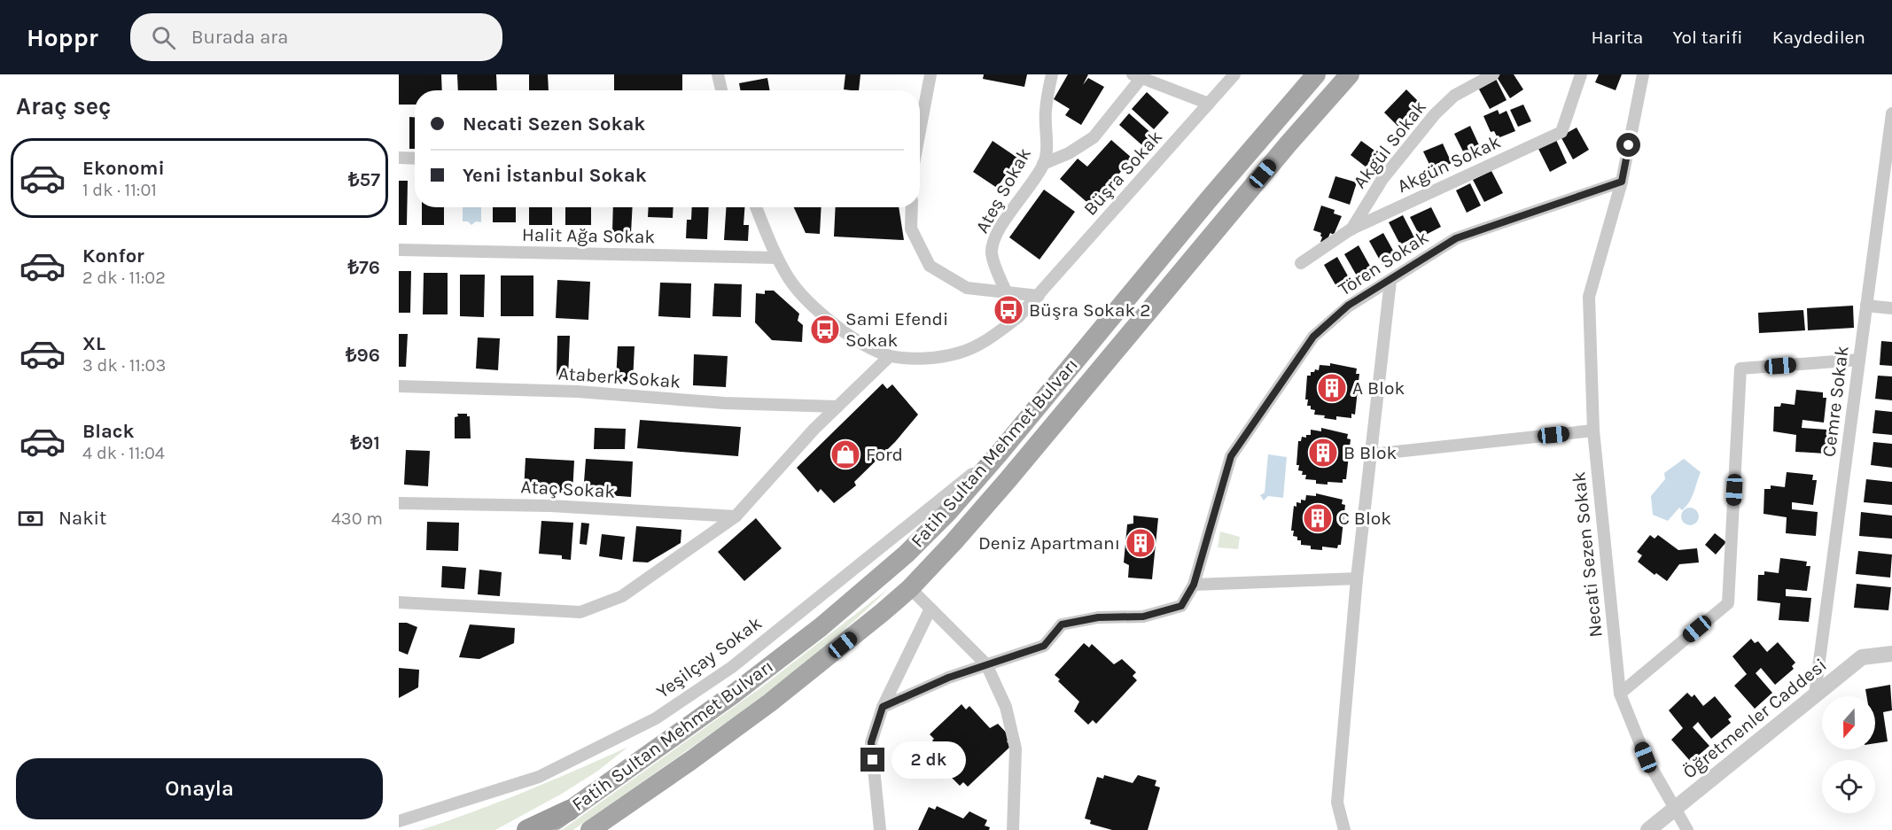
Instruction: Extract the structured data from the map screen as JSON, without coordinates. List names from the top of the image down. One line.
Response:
{"streets":{"main road":["Fatih Sultan Mehmet Bulvarı"],"street":["Akgül Sokak","Akgün Sokak","Büşra Sokak","Ateş Sokak","Halit Ağa Sokak","Tören Sokak","Ataberk Sokak","Cemre Sokak","Ataç Sokak","Necati Sezen Sokak","Yeşilçay Sokak","Öğretmenler Caddesi"]},"crossings":[["Akgül Sokak","Akgün Sokak"],["Tören Sokak","Necati Sezen Sokak"],["Cemre Sokak","Öğretmenler Caddesi"],["Fatih Sultan Mehmet Bulvarı","Yeşilçay Sokak"],["Necati Sezen Sokak","Öğretmenler Caddesi"]],"places":{"bus stop":["Büşra Sokak 2","Sami Efendi Sokak"],"building":["A Blok","B Blok","C Blok","Deniz Apartmanı"],"shop":["Ford"]},"north":"bottom","page":{"header":"Hoppr","search":"Burada ara","nav":["Harita","Yol tarifi","Kaydedilen"],"heading":"Araç seç","banner":["Necati Sezen Sokak","Yeni İstanbul Sokak"],"list":[{"name":"Ekonomi","note":"1 dk · 11:01","value":"₺57"},{"name":"Konfor","note":"2 dk · 11:02","value":"₺76"},{"name":"XL","note":"3 dk · 11:03","value":"₺96"},{"name":"Black","note":"4 dk · 11:04","value":"₺91"}],"pay":["Nakit","430 m"],"bubble":"2 dk","buttons":"Onayla"}}
